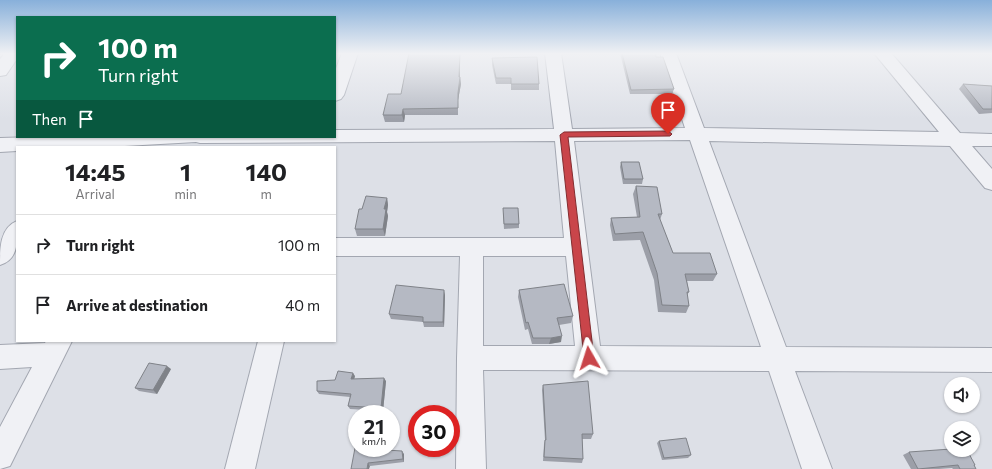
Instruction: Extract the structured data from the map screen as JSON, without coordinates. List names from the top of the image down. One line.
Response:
{"page":{"turn":["100 m","Turn right"],"then":"Then","eta":["14:45","Arrival","1","min","140","m"],"list":[{"name":"Turn right","value":"100 m"},{"name":"Arrive at destination","value":"40 m"}],"speed":"21 km/h","limit":"30"}}
